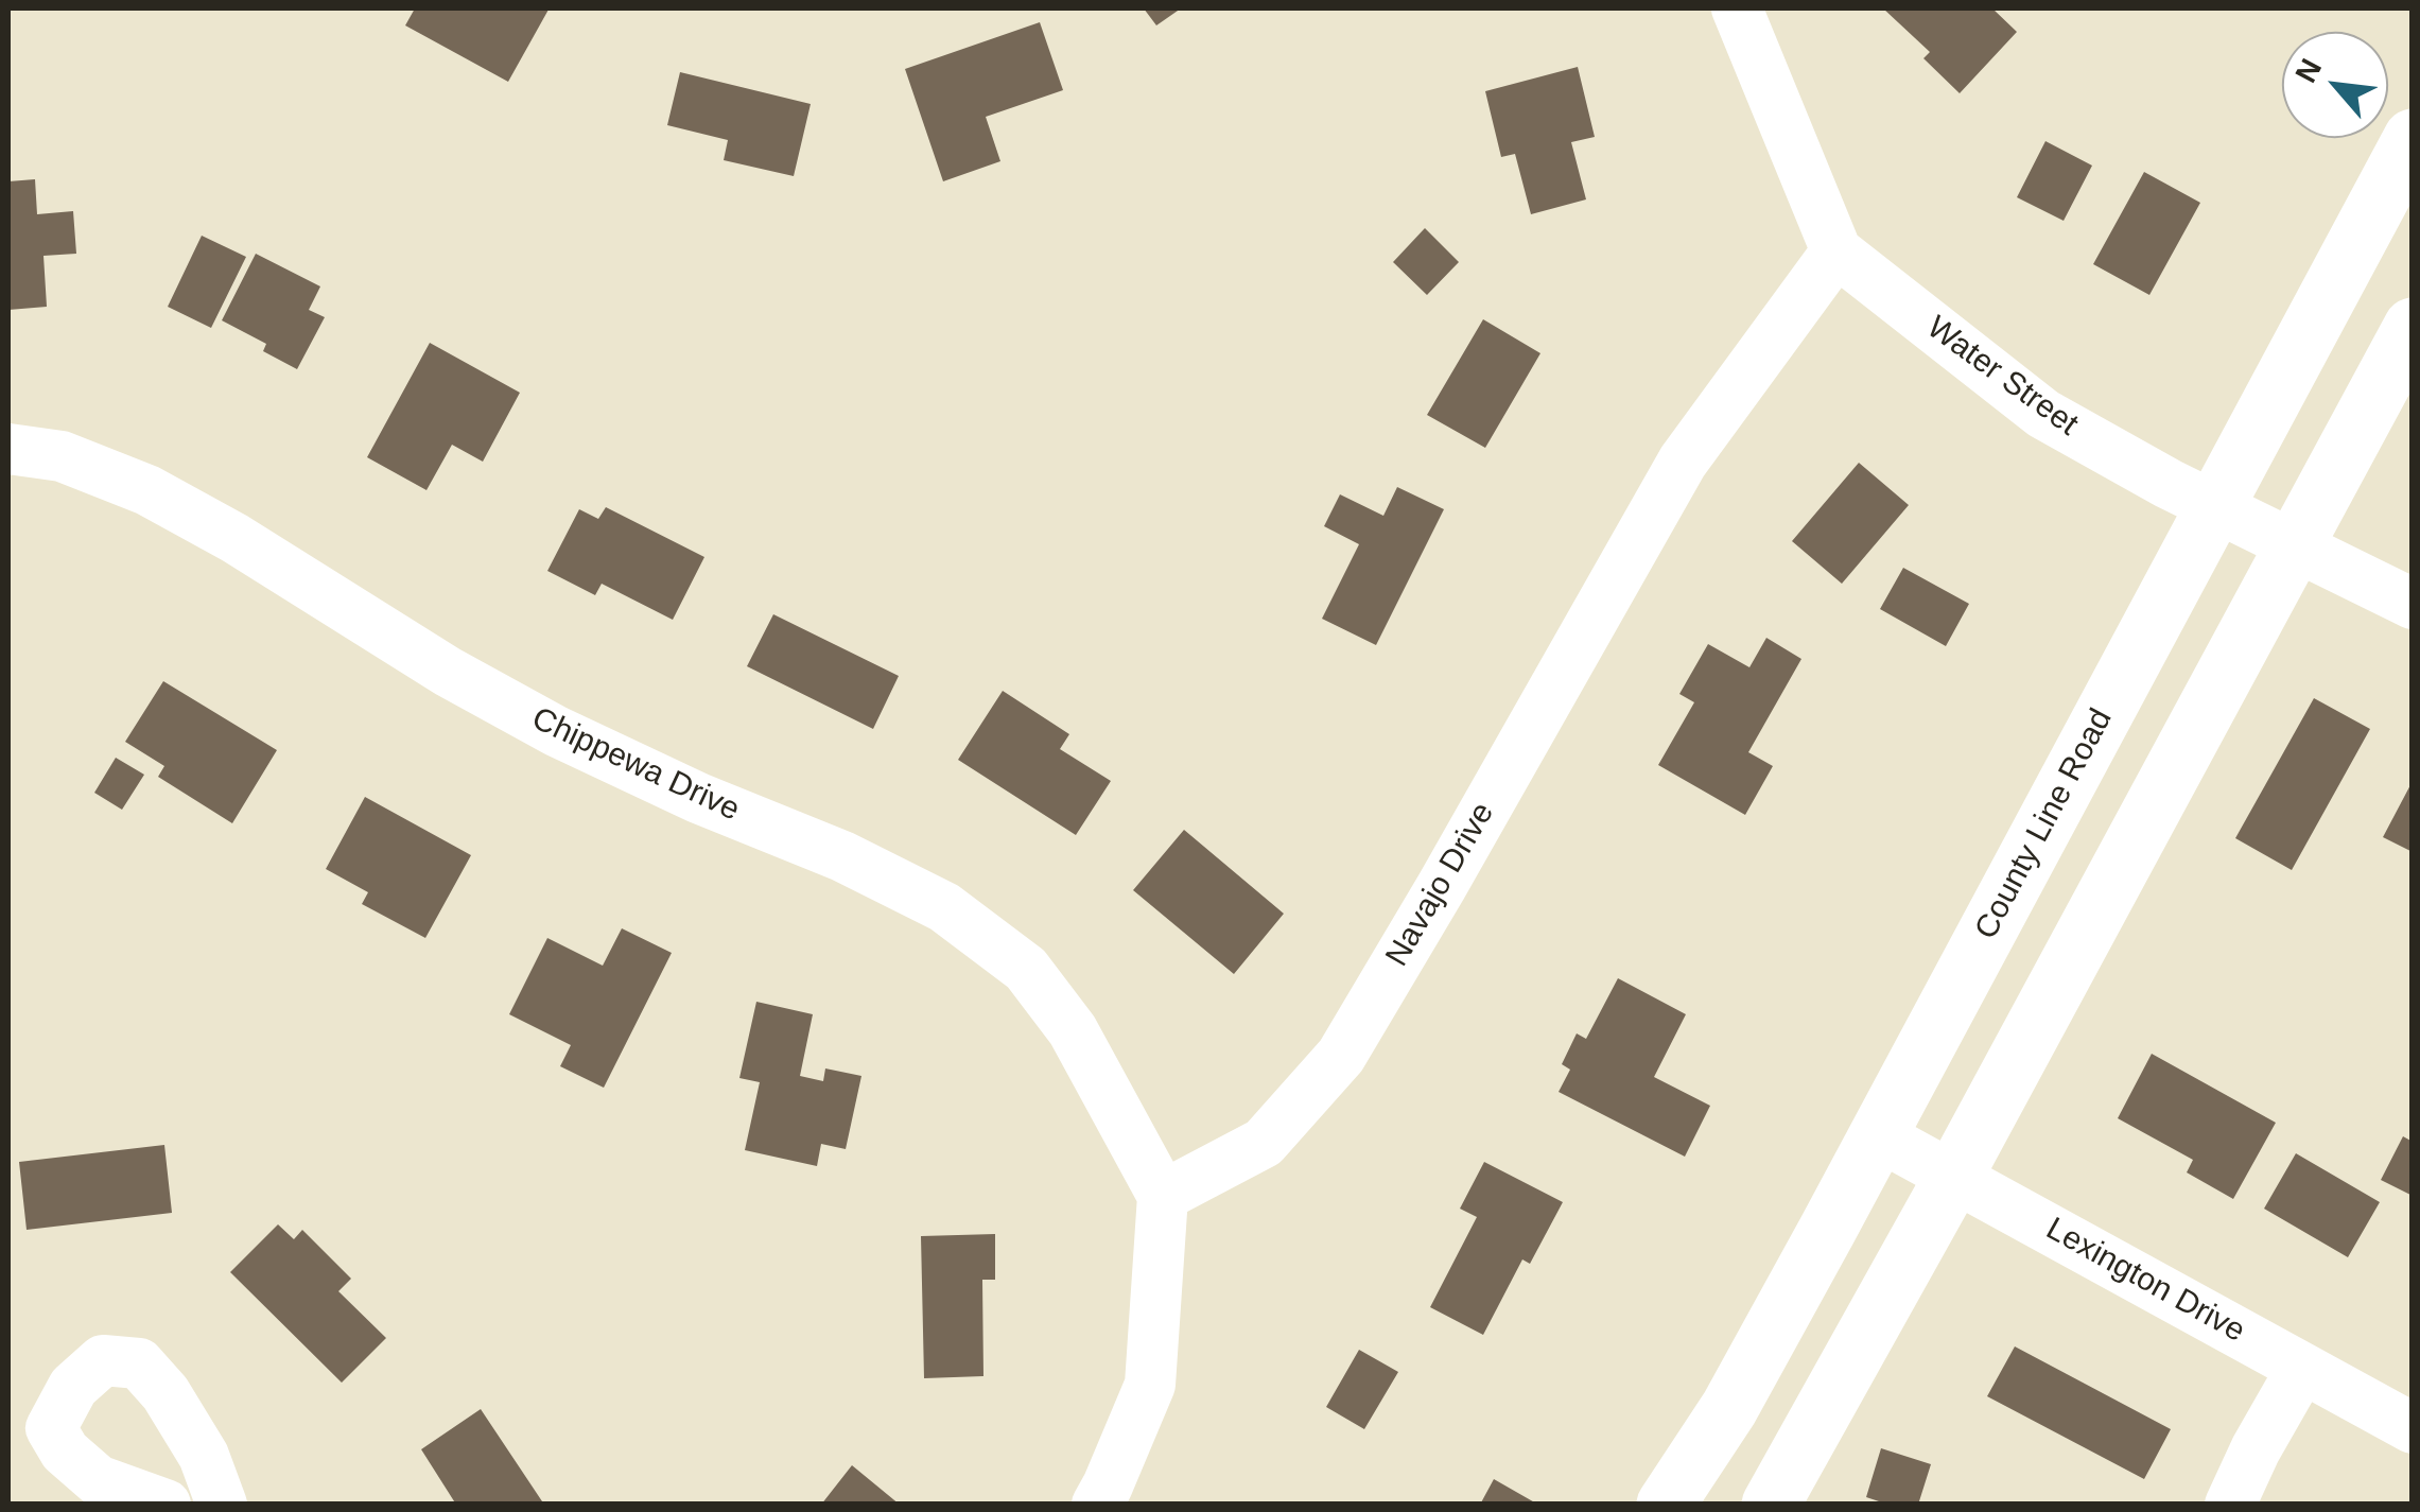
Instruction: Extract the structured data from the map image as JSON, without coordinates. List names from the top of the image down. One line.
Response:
{"streets":{"main road":["County Line Road"],"street":["Water Street","Chippewa Drive","Navajo Drive","Lexington Drive"]},"crossings":[["Water Street","County Line Road"],["Water Street","Navajo Drive"],["Chippewa Drive","Navajo Drive"],["County Line Road","Lexington Drive"]],"north":"top left"}
